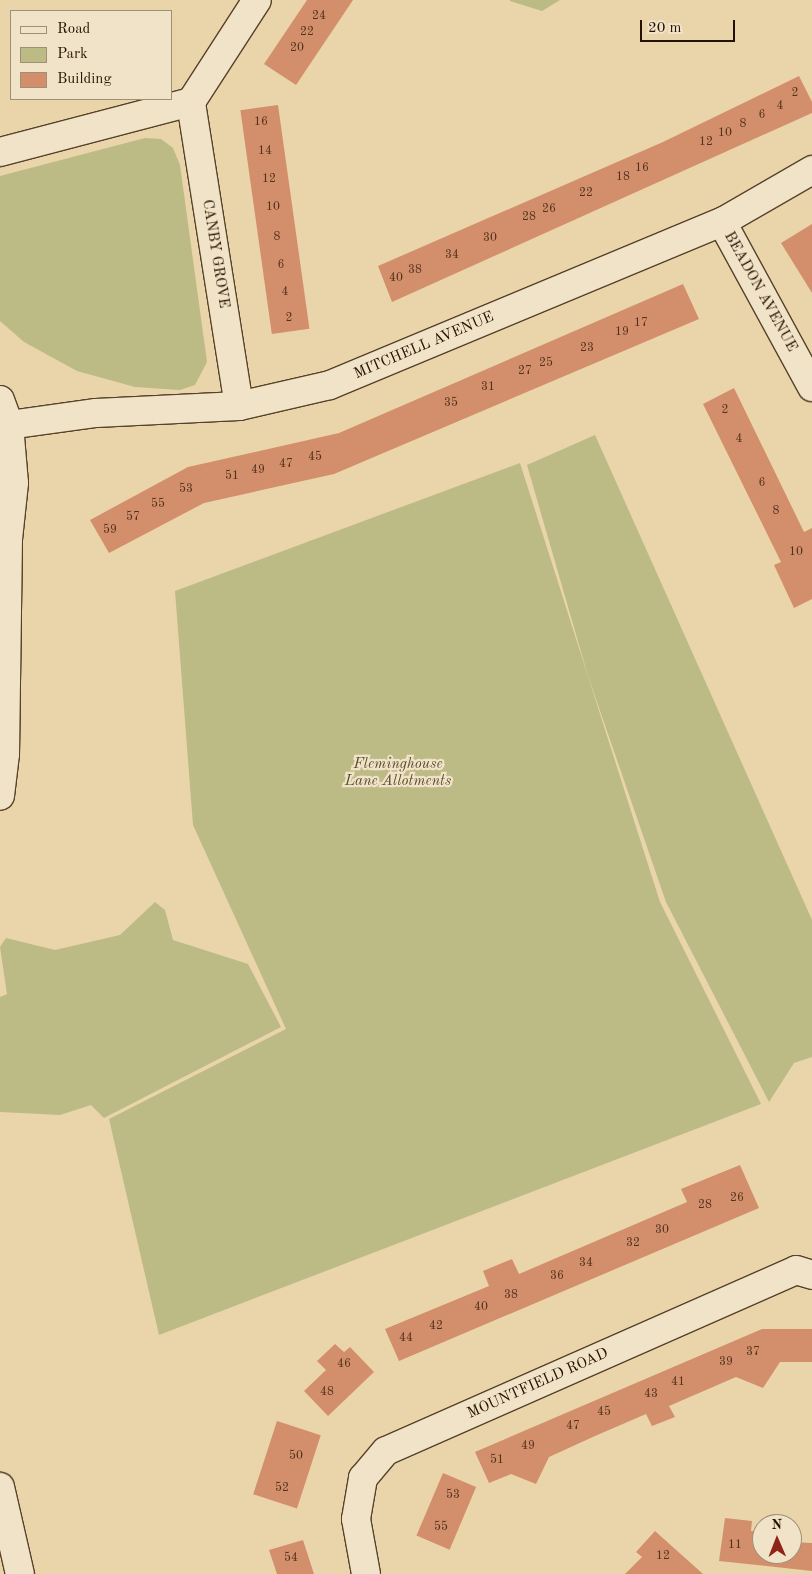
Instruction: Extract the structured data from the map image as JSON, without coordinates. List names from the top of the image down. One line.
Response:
{"streets":{"street":["CANBY GROVE","BEADON AVENUE","MITCHELL AVENUE","MOUNTFIELD ROAD"]},"crossings":[["CANBY GROVE","MITCHELL AVENUE"],["BEADON AVENUE","MITCHELL AVENUE"]],"parks":["Fleminghouse Lane Allotments"],"house_numbers":["24","22","20","2","4","6","16","8","10","12","14","16","18","12","22","10","26","28","8","30","34","6","38","40","4","2","17","19","23","25","27","31","35","2","4","45","47","49","51","6","53","55","8","57","59","10","26","28","30","32","34","36","38","40","42","44","37","39","46","41","48","43","45","47","49","50","51","52","53","55","11","12","54"],"legend":["Road","Park","Building"],"scale_bar":"20 m","north":"top"}
